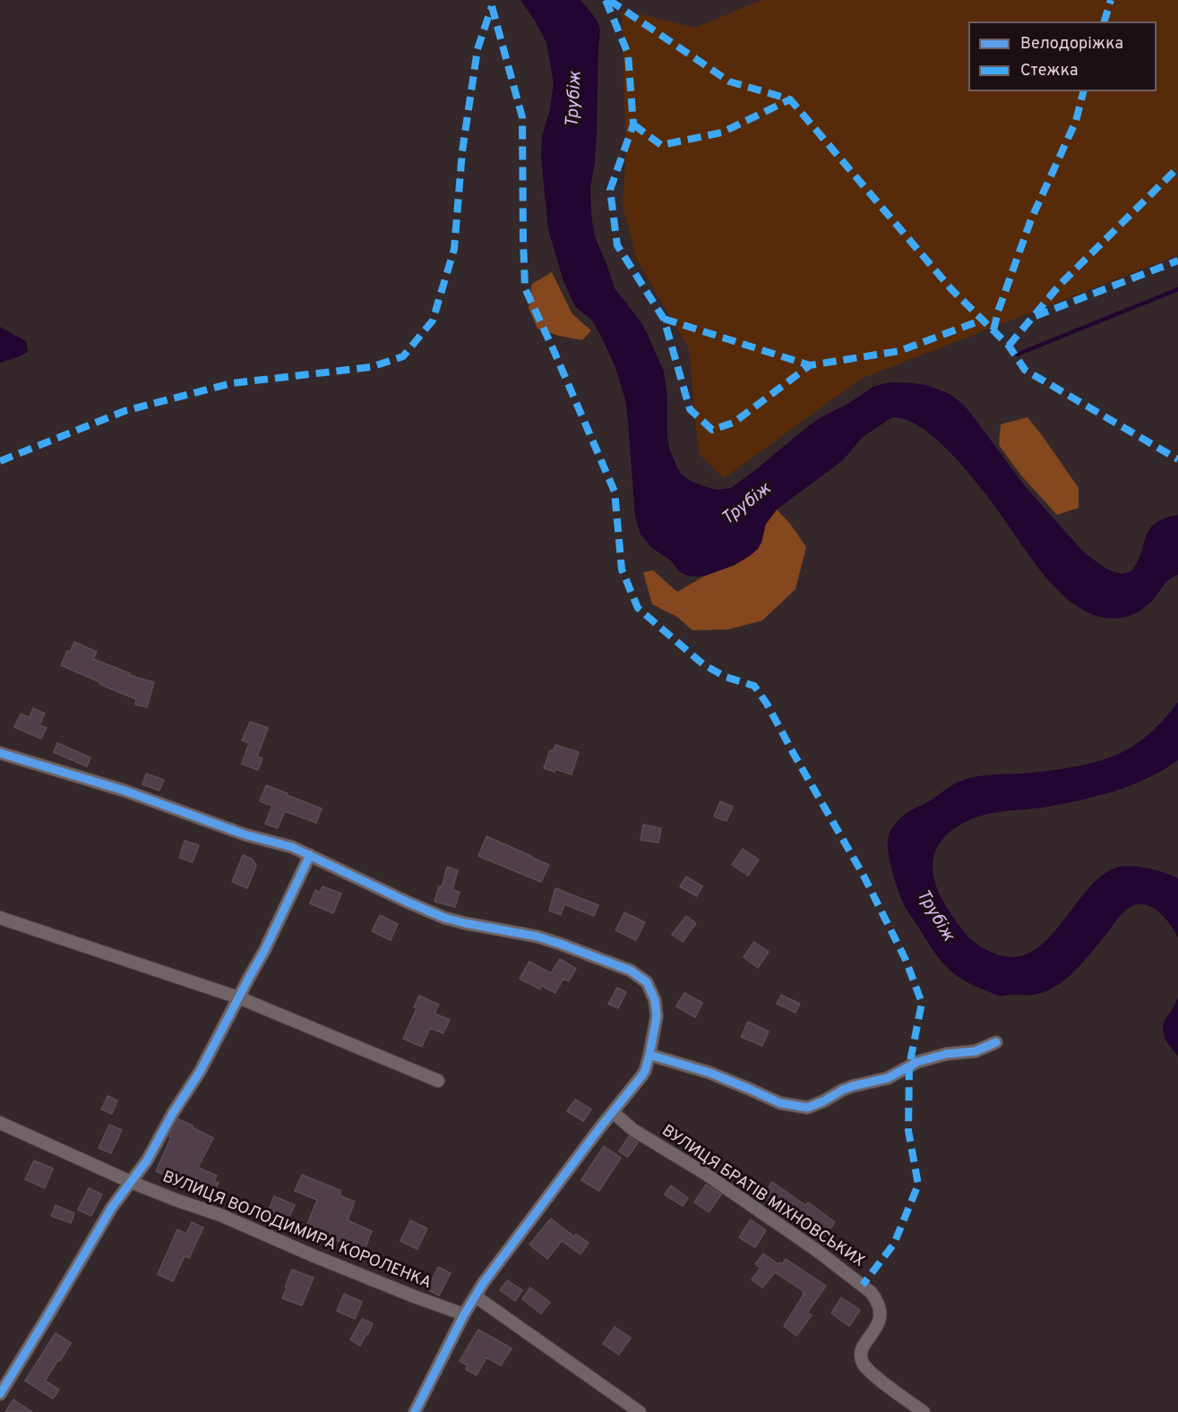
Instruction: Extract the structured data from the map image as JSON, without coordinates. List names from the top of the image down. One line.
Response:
{"streets":{"street":["ВУЛИЦЯ БРАТІВ МІХНОВСЬКИХ","ВУЛИЦЯ ВОЛОДИМИРА КОРОЛЕНКА"]},"water":["Трубіж"],"legend":["Велодоріжка","Стежка"]}
